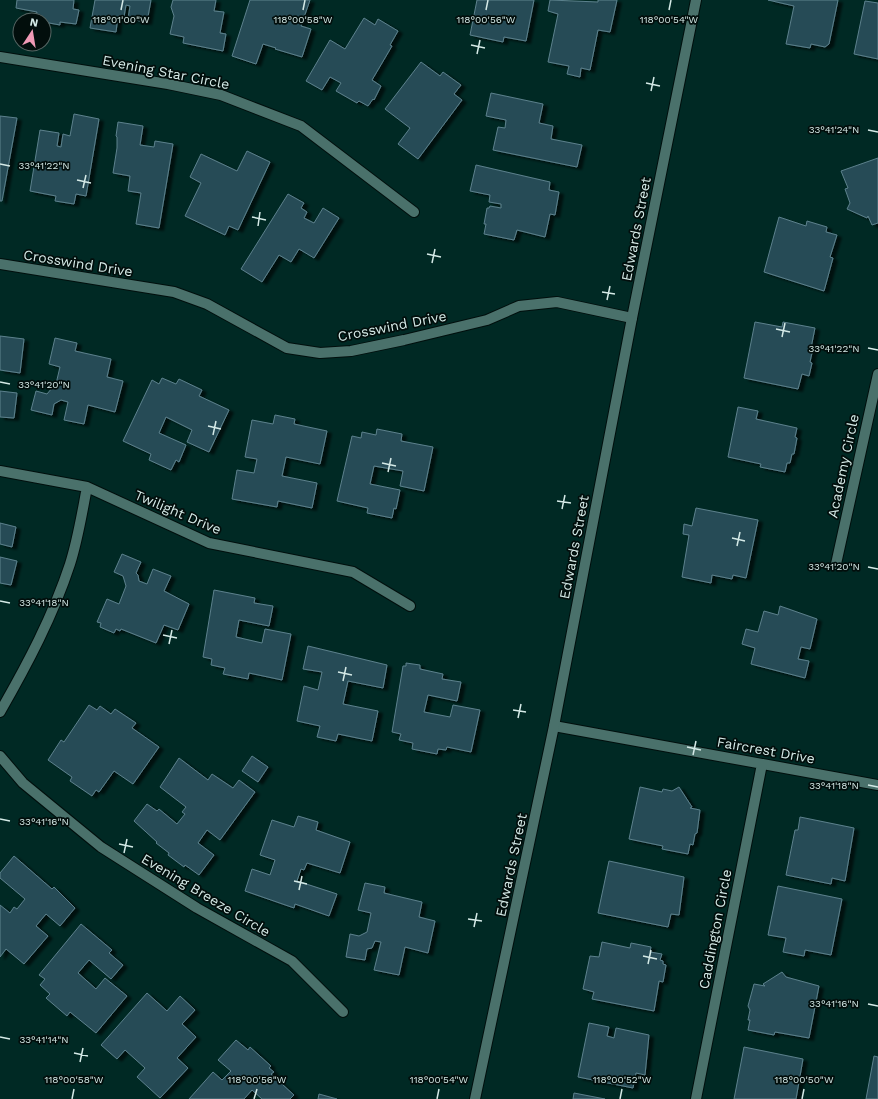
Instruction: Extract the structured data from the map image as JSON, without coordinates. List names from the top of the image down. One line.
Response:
{"streets":{"street":["Evening Star Circle","Edwards Street","Crosswind Drive","Academy Circle","Twilight Drive","Faircrest Drive","Evening Breeze Circle","Caddington Circle"]},"crossings":[["Edwards Street","Crosswind Drive"],["Edwards Street","Faircrest Drive"],["Faircrest Drive","Caddington Circle"]],"north":"top","coordinates":["118°01'00\"W","118°00'58\"W","118°00'56\"W","118°00'54\"W","33°41'24\"N","33°41'22\"N","33°41'20\"N","33°41'18\"N","33°41'16\"N","33°41'14\"N","118°00'52\"W","118°00'50\"W"]}
